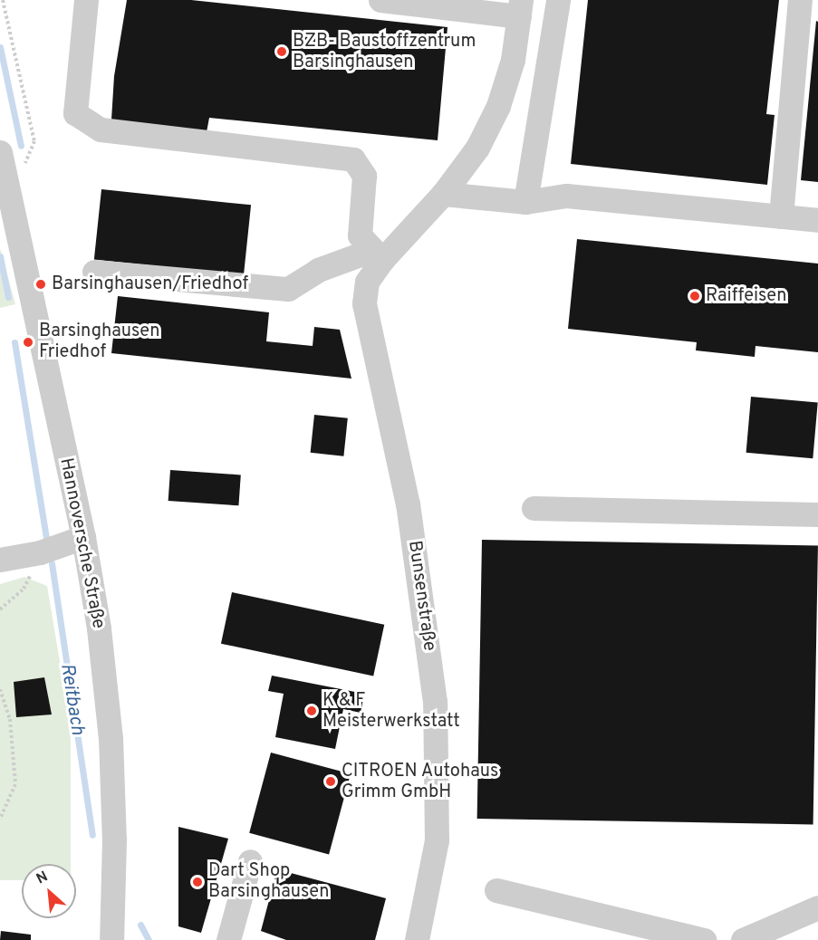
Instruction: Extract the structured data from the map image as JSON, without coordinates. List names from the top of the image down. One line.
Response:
{"streets":{"street":["Hannoversche Straße","Bunsenstraße"]},"water":["Reitbach"],"places":["BZB- Baustoffzentrum Barsinghausen","Barsinghausen/Friedhof","Raiffeisen","Barsinghausen Friedhof","K & F Meisterwerkstatt","CITROEN Autohaus Grimm GmbH","Dart Shop Barsinghausen"],"north":"top left"}
